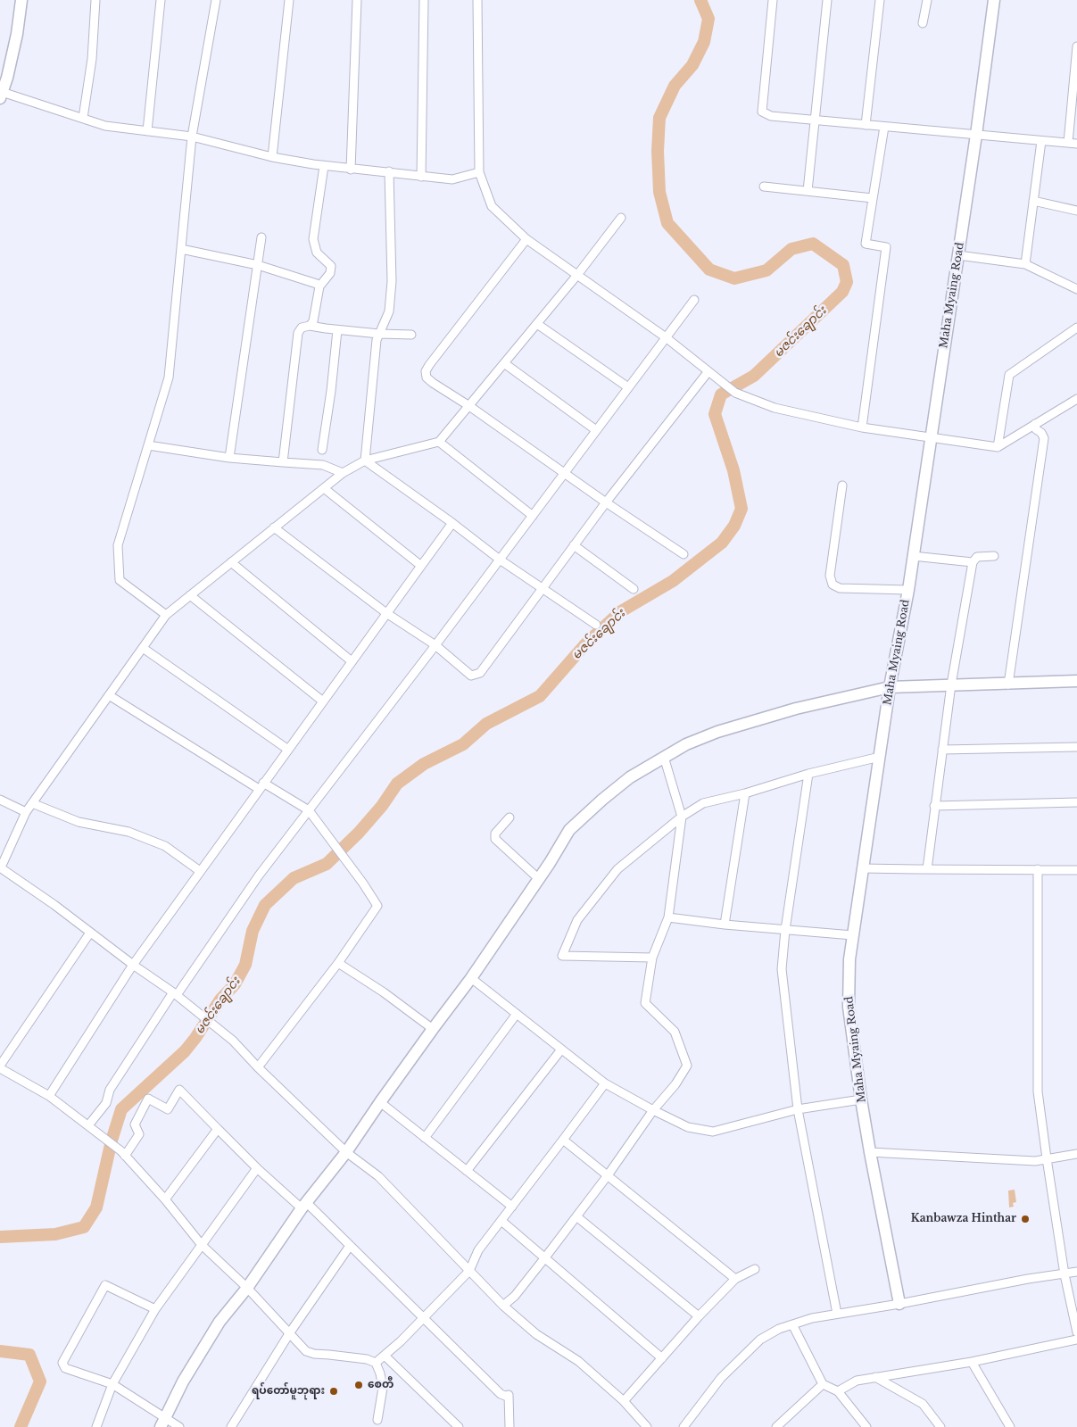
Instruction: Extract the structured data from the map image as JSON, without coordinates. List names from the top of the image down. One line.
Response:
{"streets":{"street":["Maha Myaing Road"]},"water":["မဇင်းချောင်း"],"places":["Kanbawza Hinthar","စေတီ","ရပ်တော်မူဘုရား"]}
